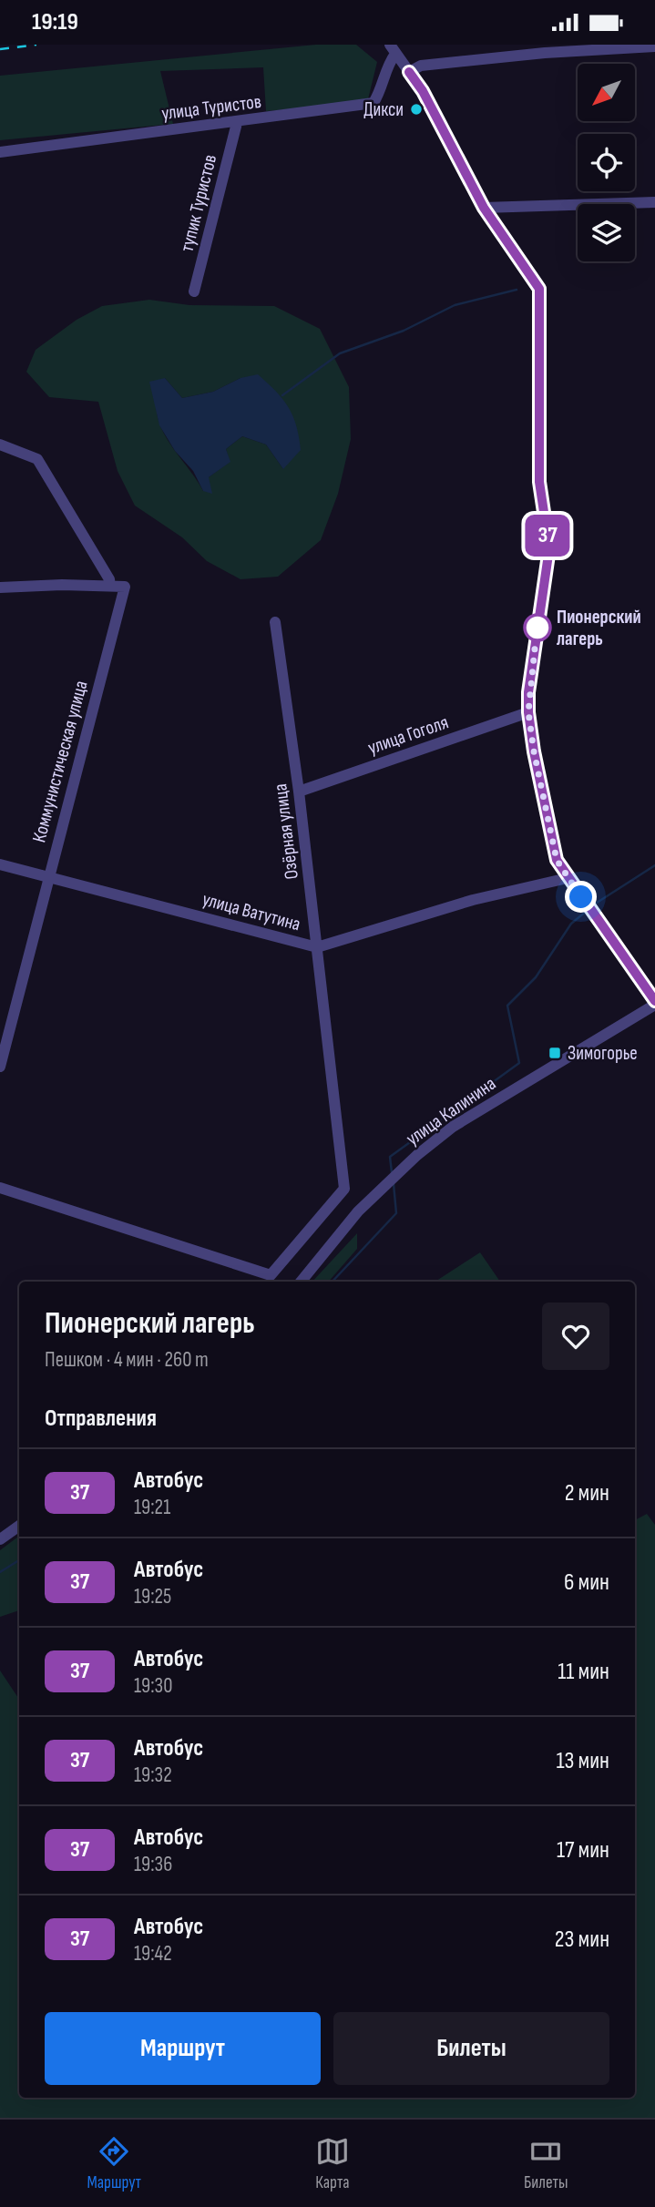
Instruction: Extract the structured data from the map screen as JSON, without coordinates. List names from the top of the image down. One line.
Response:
{"streets":{"street":["улица Туристов","тупик Туристов","улица Гоголя","Коммунистическая улица","Озёрная улица","улица Ватутина","улица Калинина"]},"crossings":[["улица Туристов","тупик Туристов"],["улица Гоголя","Озёрная улица"],["Коммунистическая улица","улица Ватутина"],["Озёрная улица","улица Ватутина"]],"places":{"other":["Дикси","Пионерский лагерь"],"transit":["Зимогорье"]},"lines":["bus line 37"],"north":"bottom left","page":{"status":"19:19","on_map":"37","heading":[["Пионерский лагерь","Пешком · 4 мин · 260 m"],"Отправления"],"list":[{"mark":"37","name":"Автобус","note":"19:21","value":"2 мин"},{"mark":"37","name":"Автобус","note":"19:25","value":"6 мин"},{"mark":"37","name":"Автобус","note":"19:30","value":"11 мин"},{"mark":"37","name":"Автобус","note":"19:32","value":"13 мин"},{"mark":"37","name":"Автобус","note":"19:36","value":"17 мин"},{"mark":"37","name":"Автобус","note":"19:42","value":"23 мин"}],"buttons":["Маршрут","Билеты"],"tabs":["Маршрут","Карта","Билеты"]}}
